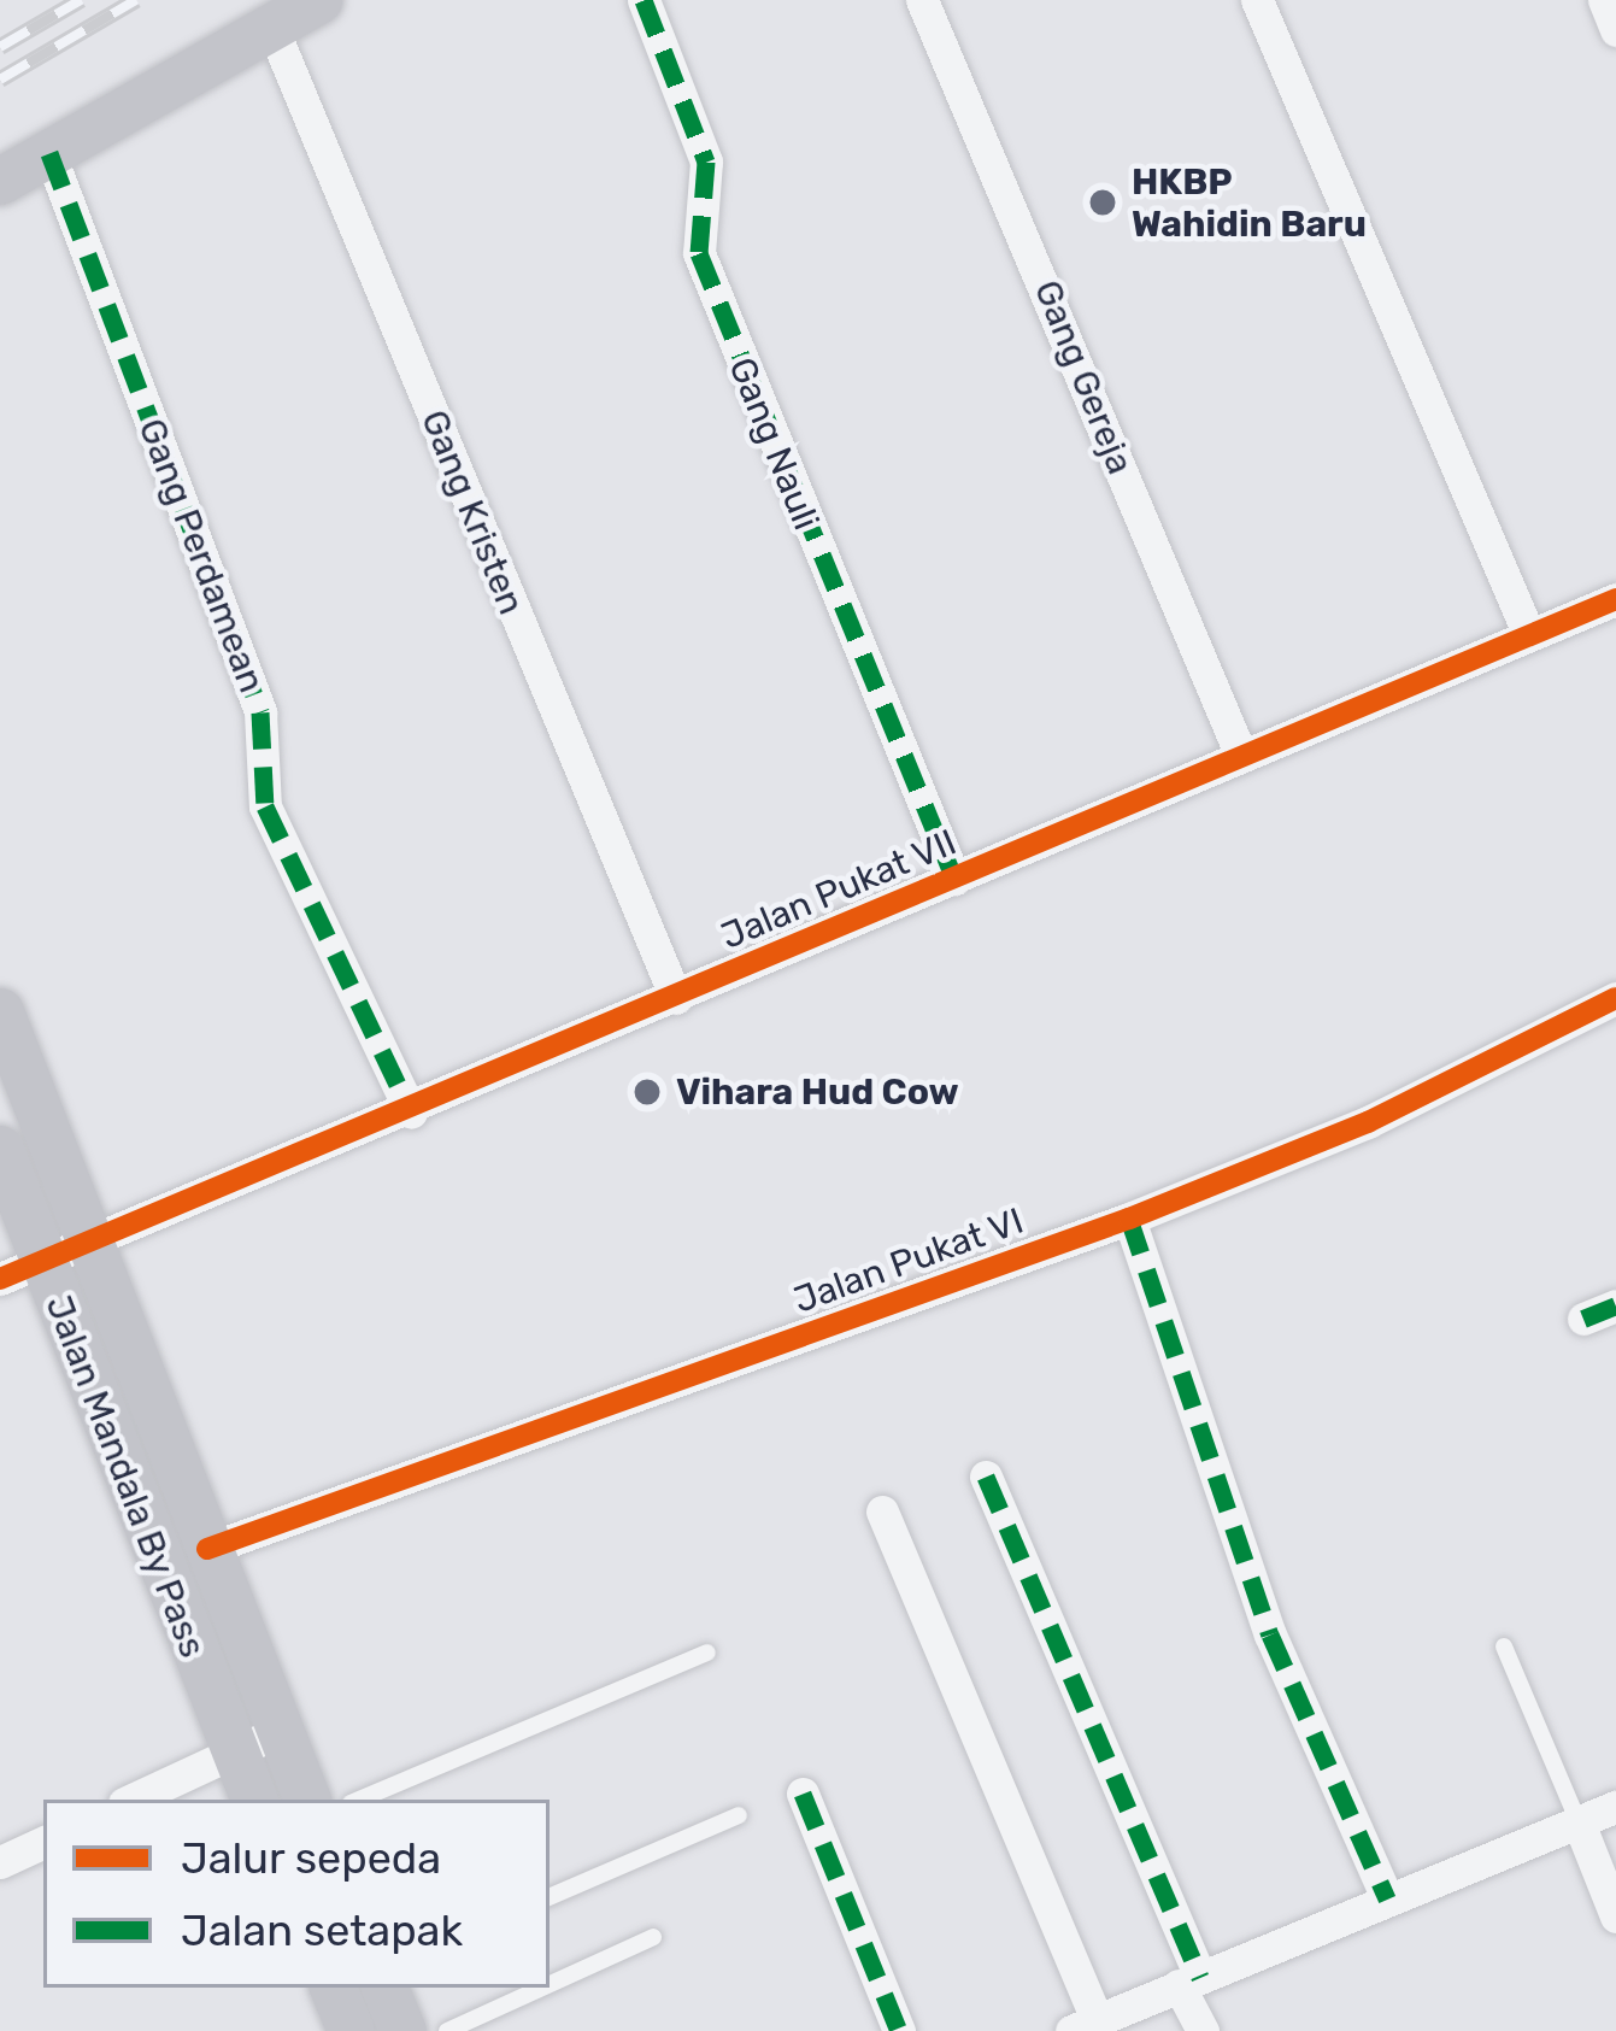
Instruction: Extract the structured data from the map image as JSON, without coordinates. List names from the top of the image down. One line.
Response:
{"streets":{"street":["Gang Gereja","Gang Nauli","Gang Kristen","Gang Perdamean","Jalan Pukat VII","Jalan Pukat VI","Jalan Mandala By Pass"]},"crossings":[["Gang Gereja","Jalan Pukat VII"],["Gang Nauli","Jalan Pukat VII"],["Gang Kristen","Jalan Pukat VII"],["Gang Perdamean","Jalan Pukat VII"],["Jalan Pukat VII","Jalan Mandala By Pass"],["Jalan Pukat VI","Jalan Mandala By Pass"]],"places":["HKBP Wahidin Baru","Vihara Hud Cow"],"legend":["Jalur sepeda","Jalan setapak"]}
